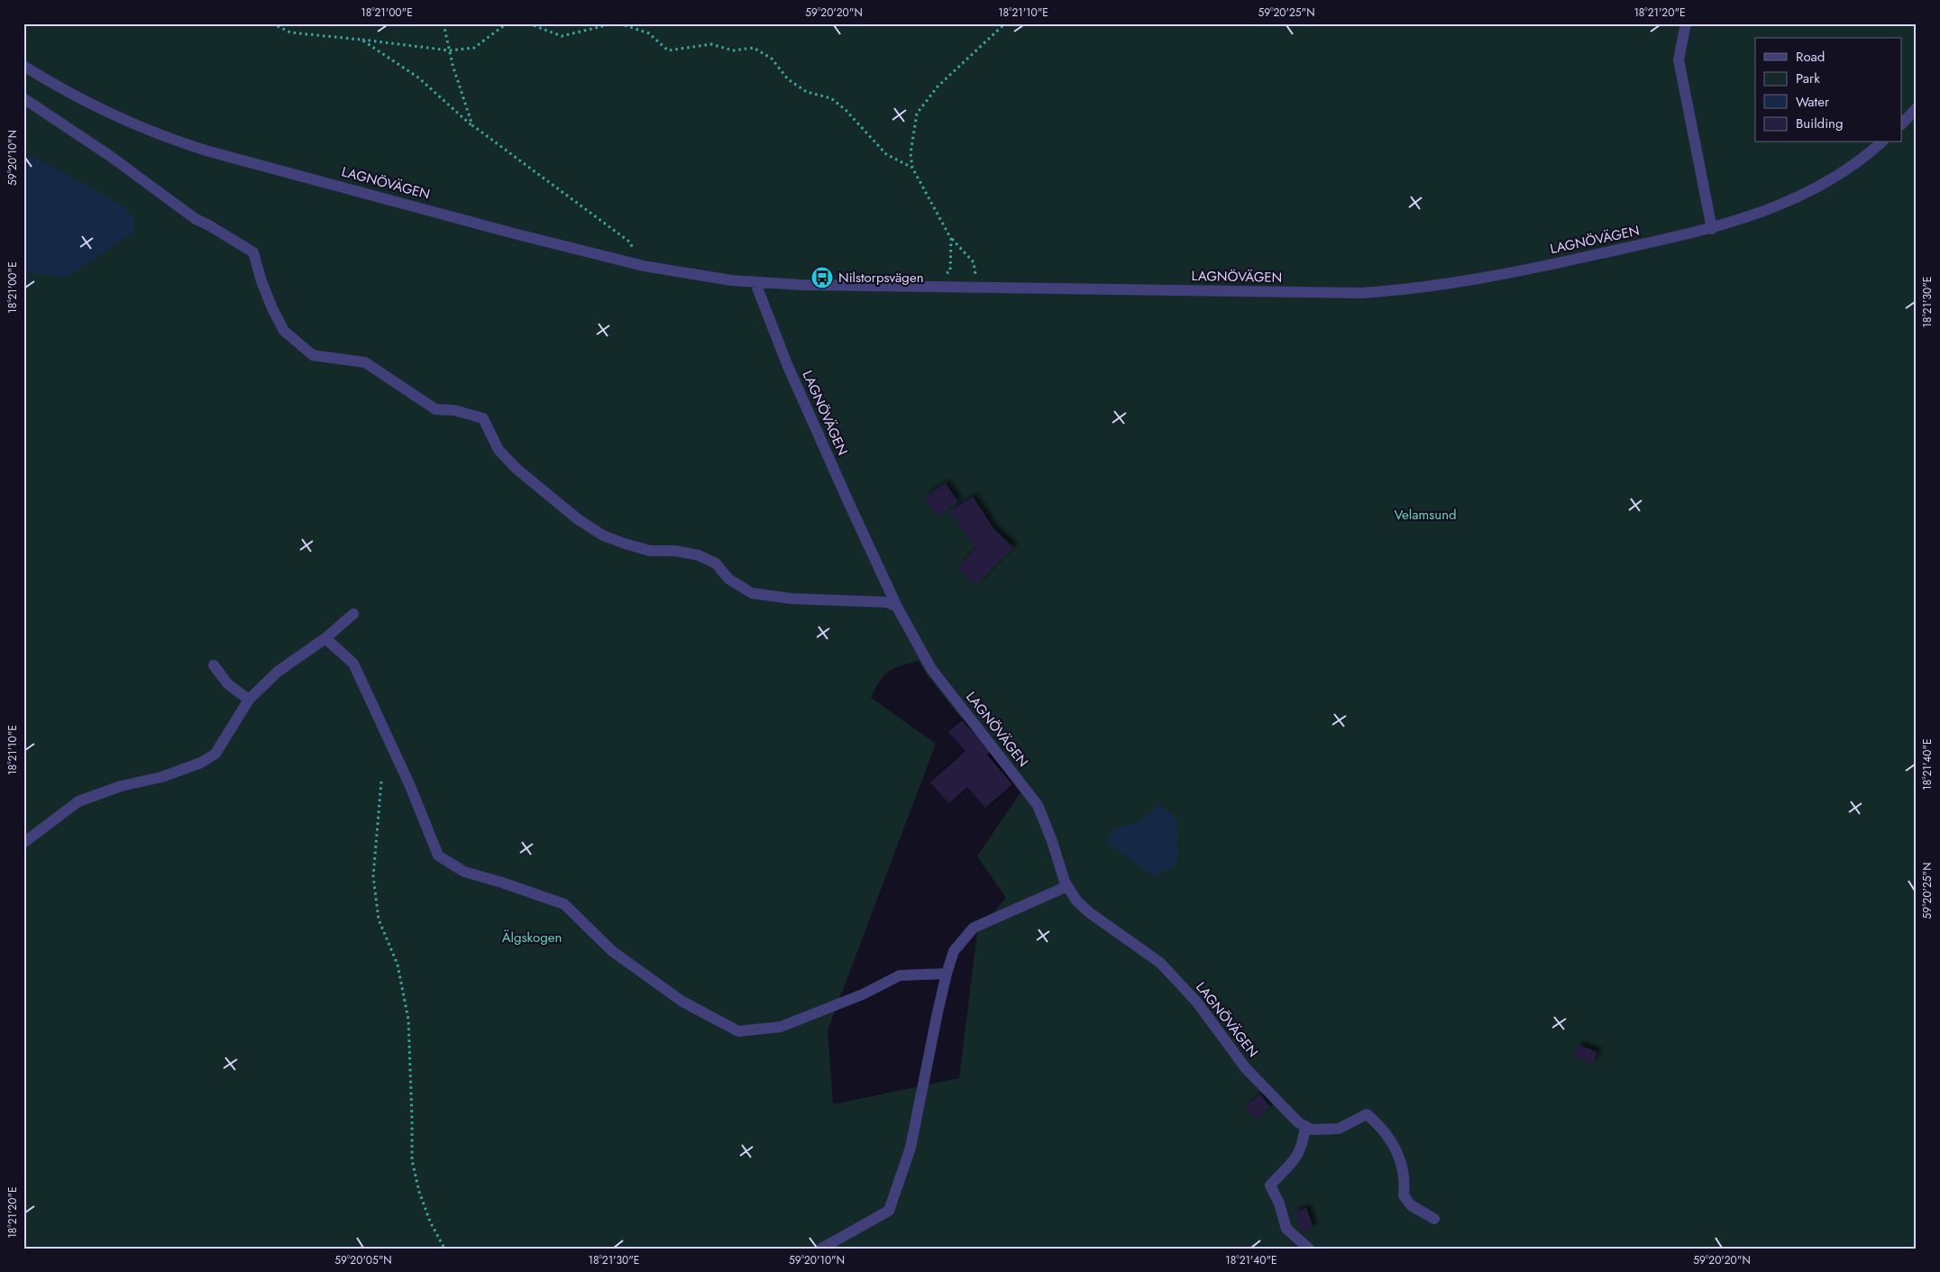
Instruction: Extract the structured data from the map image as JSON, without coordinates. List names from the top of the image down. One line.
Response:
{"streets":{"street":["LAGNÖVÄGEN"]},"parks":["Velamsund","Älgskogen"],"places":{"bus stop":["Nilstorpsvägen"]},"legend":["Road","Park","Water","Building"],"coordinates":["18°21'00\"E","59°20'20\"N","18°21'10\"E","59°20'25\"N","18°21'20\"E","59°20'10\"N","18°21'30\"E","18°21'40\"E","59°20'05\"N"]}
